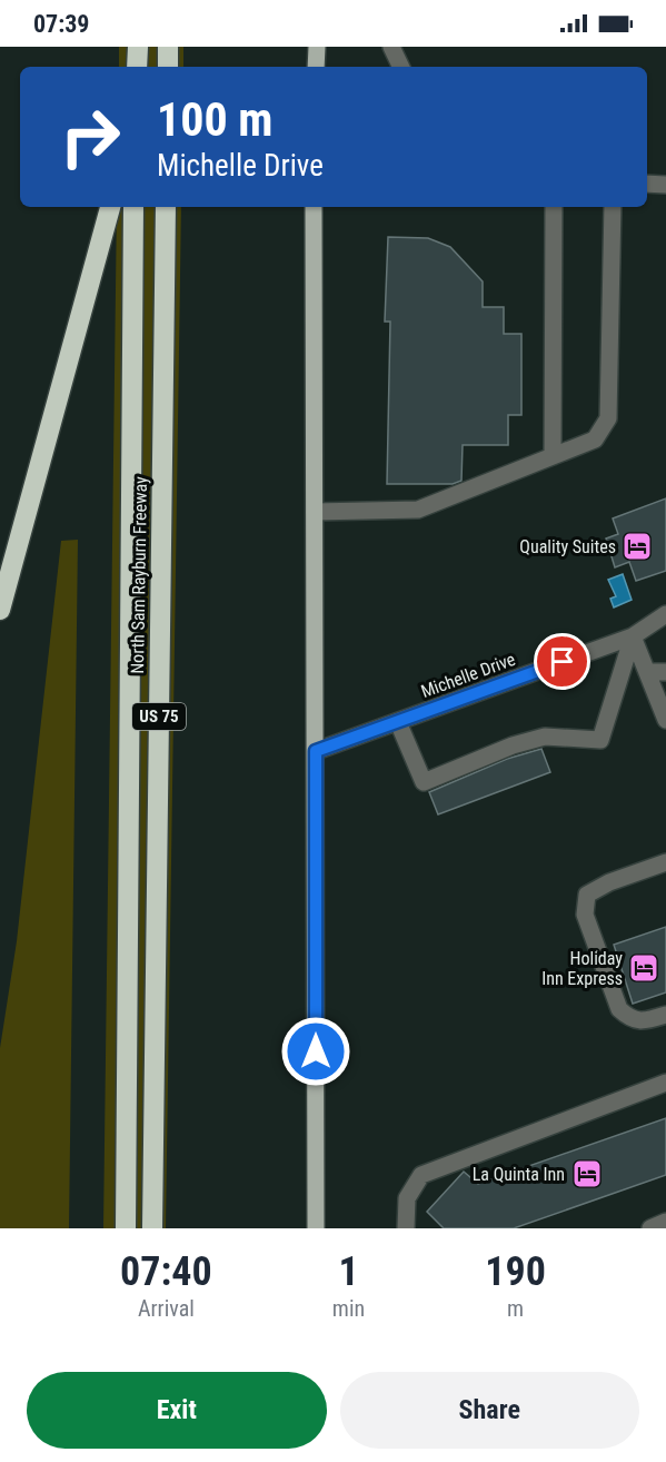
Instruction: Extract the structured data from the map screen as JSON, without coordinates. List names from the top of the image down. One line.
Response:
{"streets":{"highway":["North Sam Rayburn Freeway","US 75"],"street":["Michelle Drive"]},"places":{"hotel":["Quality Suites","Holiday Inn Express","La Quinta Inn"]},"page":{"status":"07:39","turn":["100 m","Michelle Drive"],"eta":["07:40","Arrival","1","min","190","m"],"buttons":["Exit","Share"]}}
